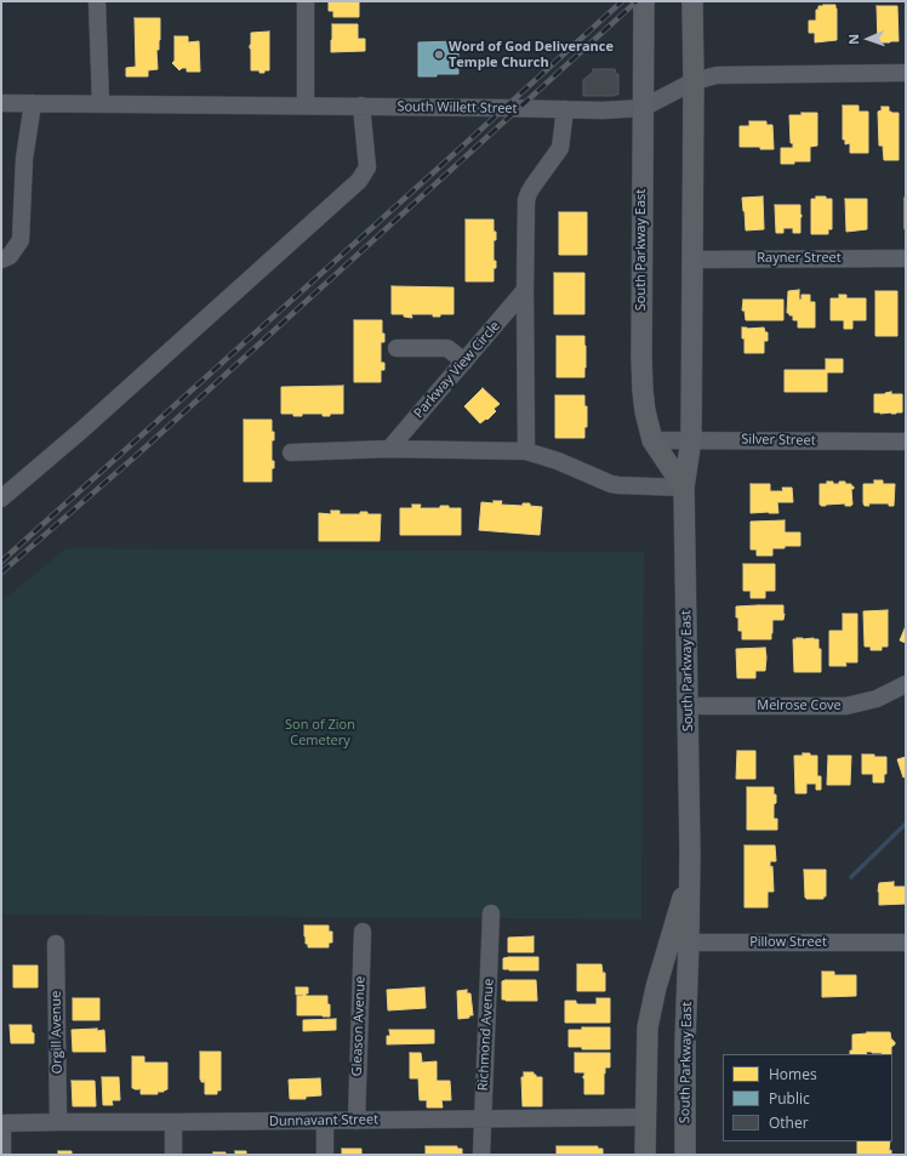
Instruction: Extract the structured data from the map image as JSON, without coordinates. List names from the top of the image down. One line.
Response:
{"streets":{"main road":["South Parkway East"],"street":["South Willett Street","Rayner Street","Parkway View Circle","Silver Street","Melrose Cove","Pillow Street","Gleason Avenue","Orgill Avenue","Richmond Avenue","Dunnavant Street"]},"crossings":[["South Willett Street","South Parkway East"],["South Parkway East","Rayner Street"],["South Parkway East","Silver Street"],["South Parkway East","Melrose Cove"],["South Parkway East","Pillow Street"],["South Parkway East","Dunnavant Street"],["Gleason Avenue","Dunnavant Street"],["Orgill Avenue","Dunnavant Street"],["Richmond Avenue","Dunnavant Street"]],"parks":["Son of Zion Cemetery"],"places":["Word of God Deliverance Temple Church"],"legend":["Homes","Public","Other"],"north":"left"}
